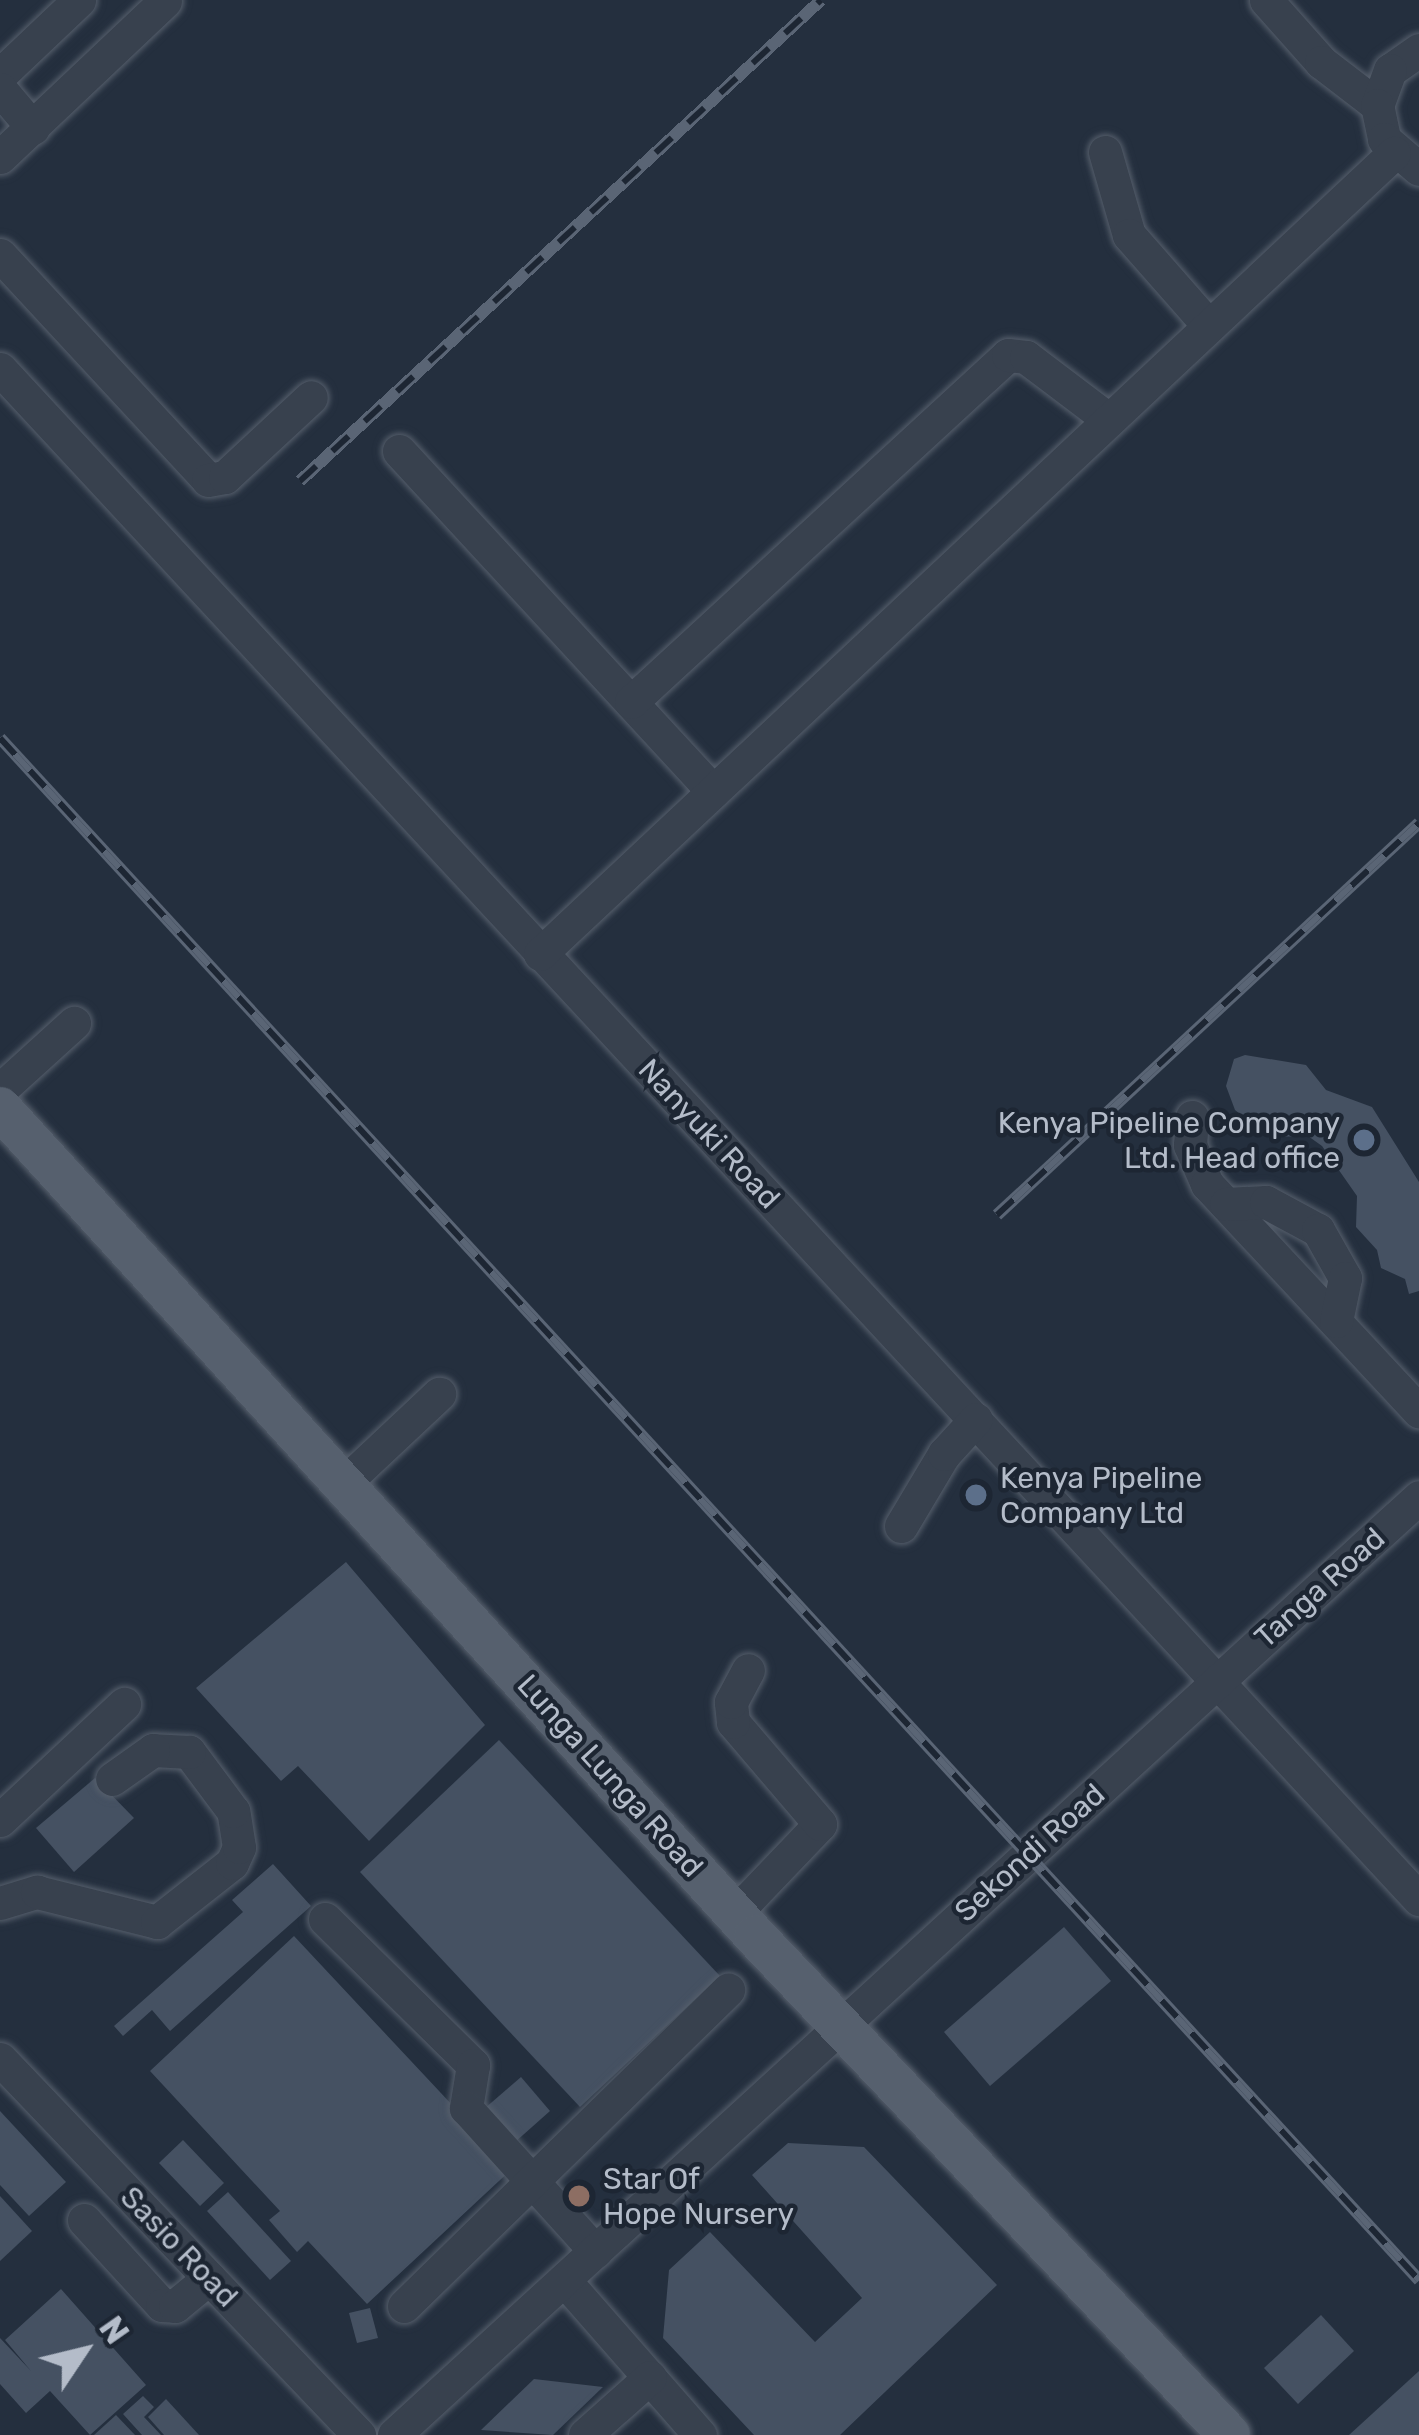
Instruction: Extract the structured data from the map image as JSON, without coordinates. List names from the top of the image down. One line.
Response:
{"streets":{"main road":["Lunga Lunga Road"],"street":["Nanyuki Road","Tanga Road","Sekondi Road","Sasio Road"]},"crossings":[["Nanyuki Road","Tanga Road"],["Nanyuki Road","Sekondi Road"],["Tanga Road","Sekondi Road"],["Lunga Lunga Road","Sekondi Road"]],"places":["Kenya Pipeline Company Ltd. Head office","Kenya Pipeline Company Ltd","Star Of Hope Nursery"],"north":"top right"}
